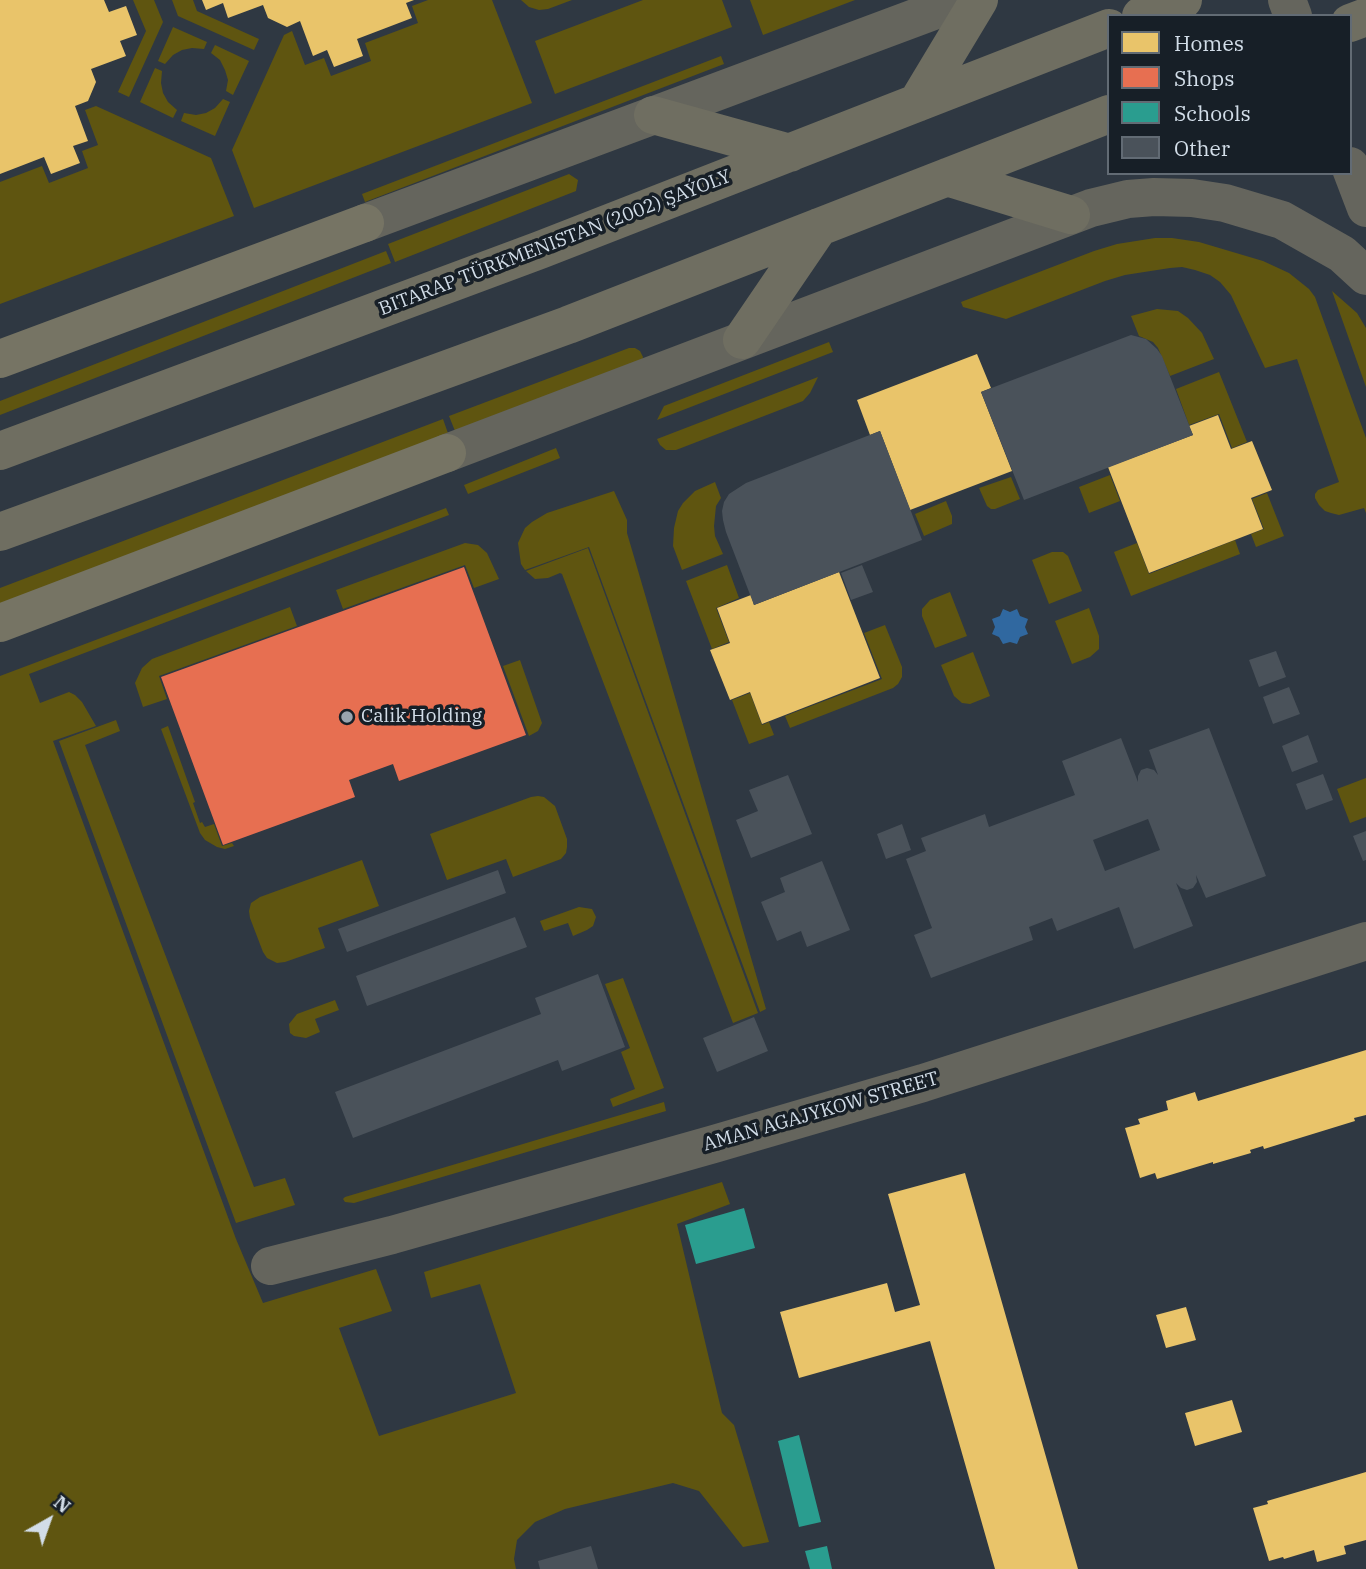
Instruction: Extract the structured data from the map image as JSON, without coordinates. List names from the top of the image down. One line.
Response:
{"streets":{"main road":["BITARAP TÜRKMENISTAN (2002) ŞAÝOLY"],"street":["AMAN AGAJYKOW STREET"]},"places":["Calik Holding"],"legend":["Homes","Shops","Schools","Other"],"north":"top right"}
